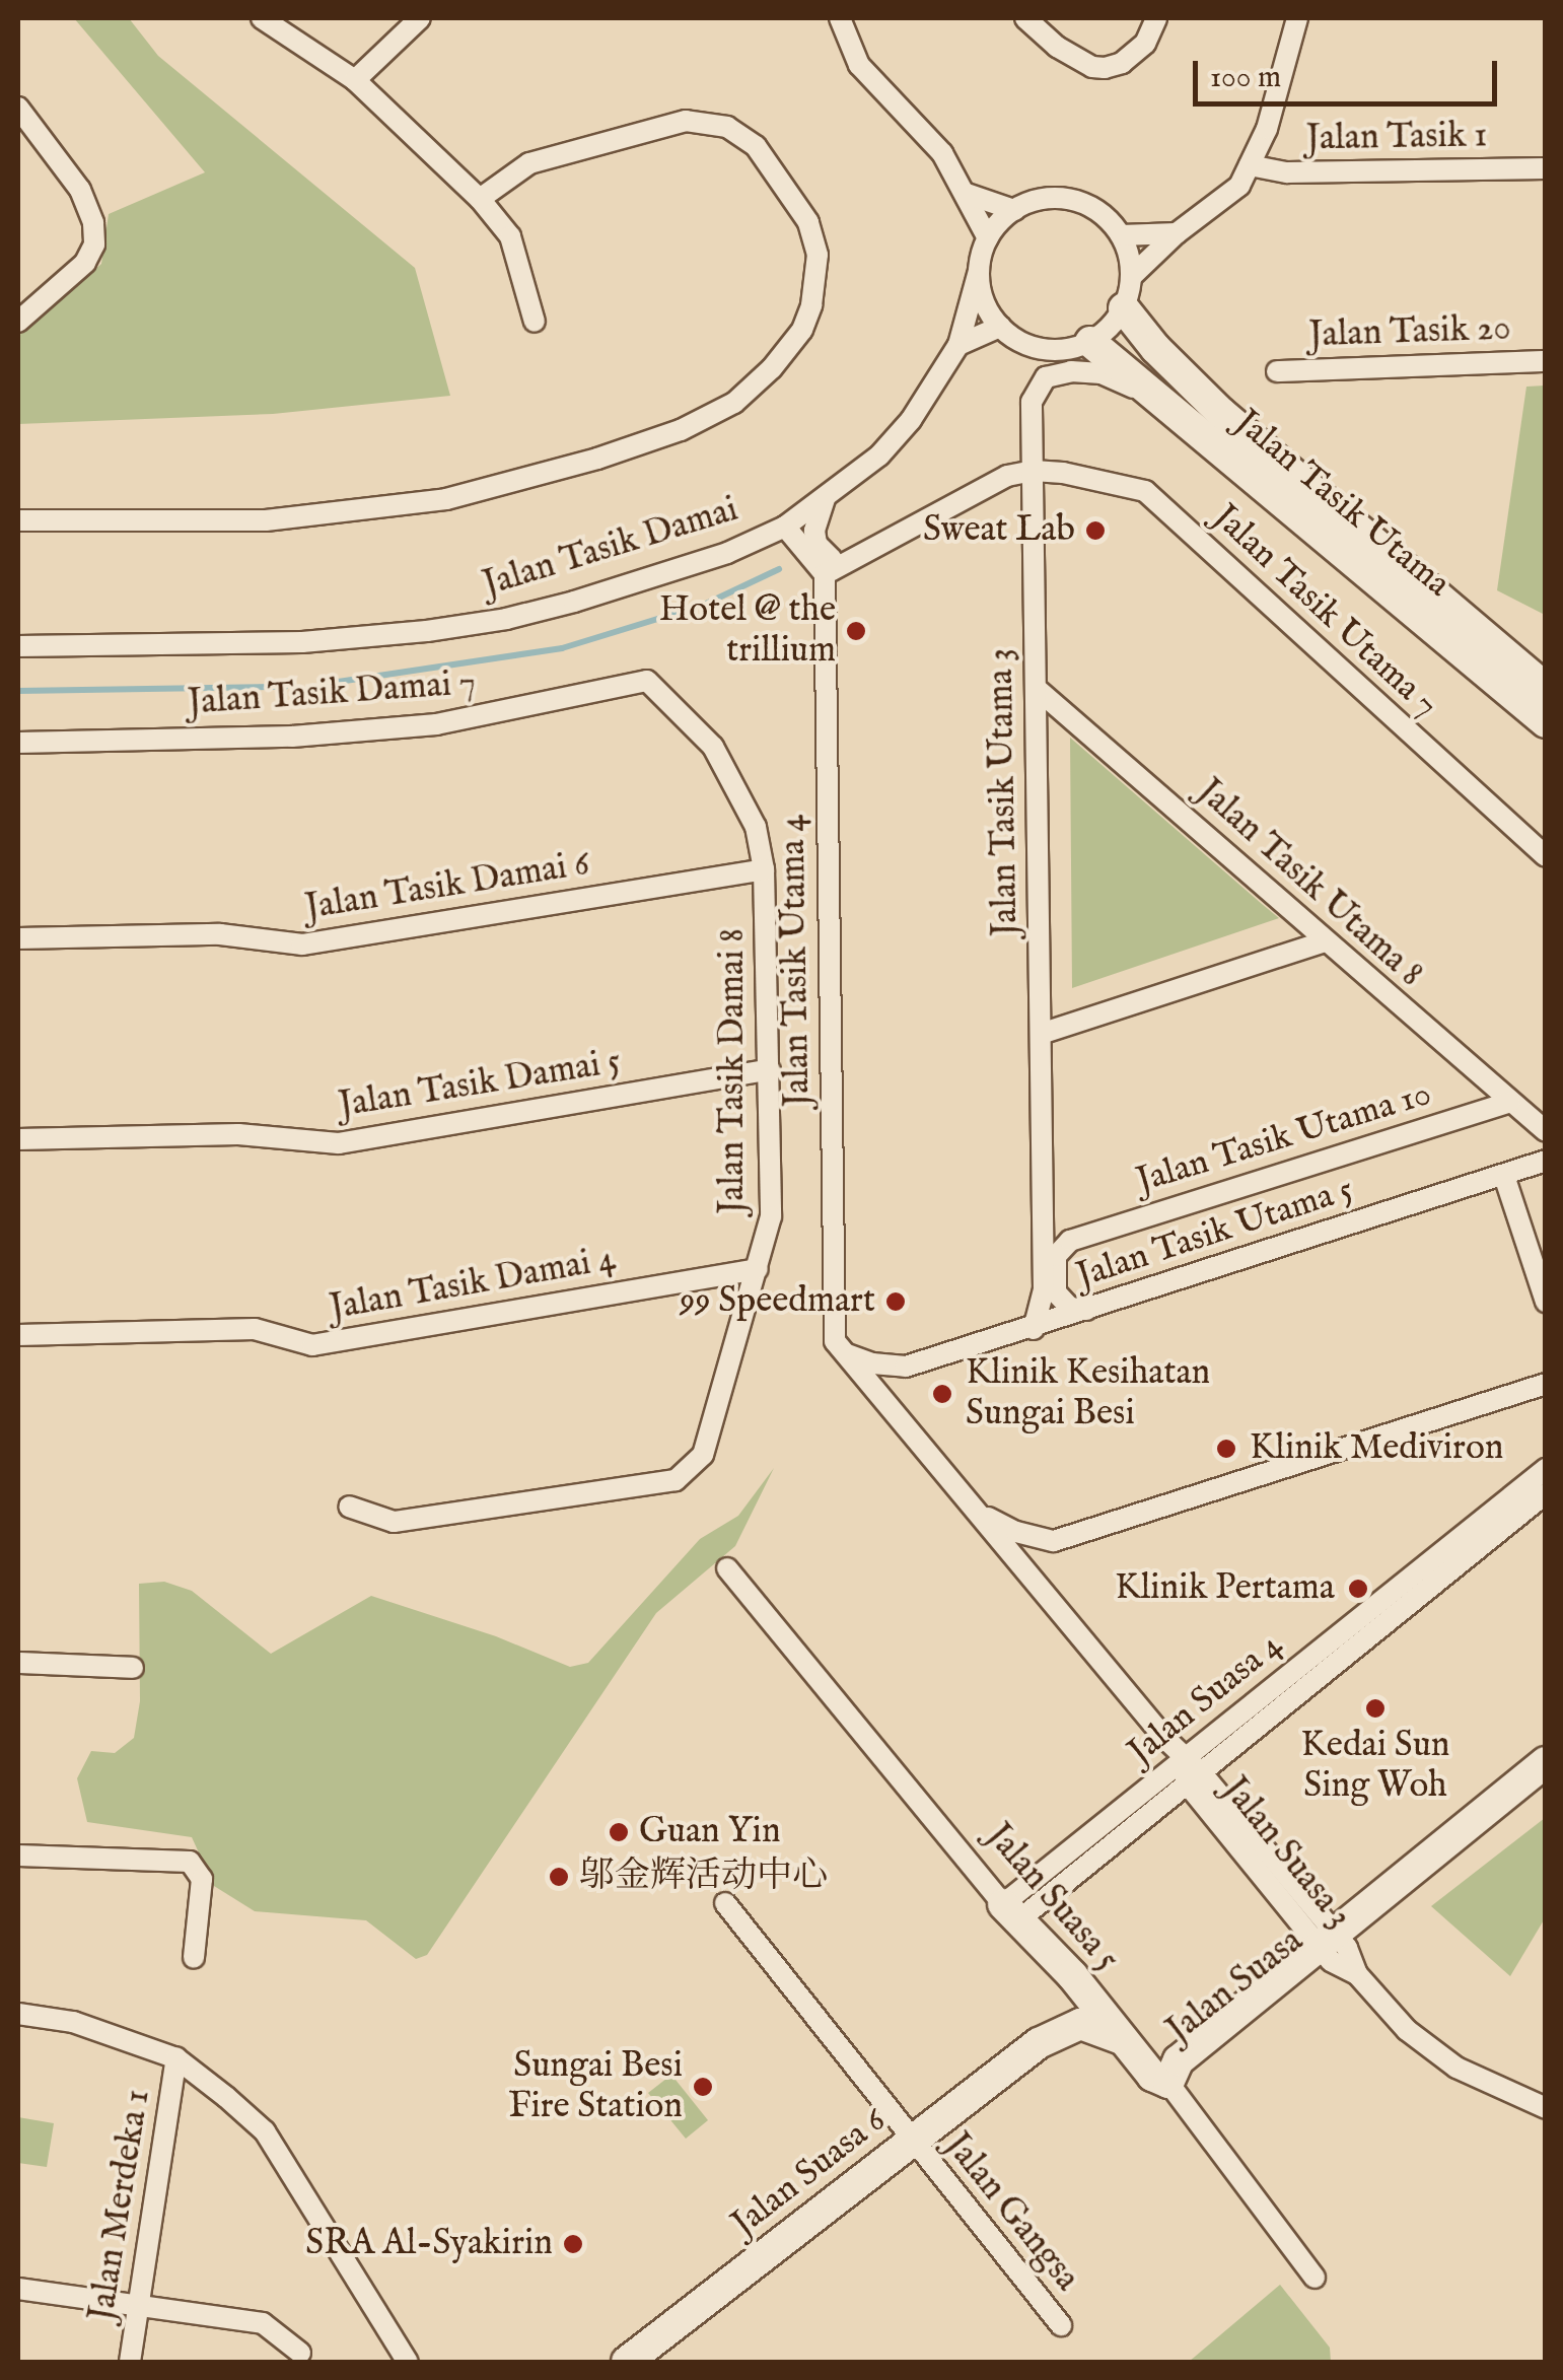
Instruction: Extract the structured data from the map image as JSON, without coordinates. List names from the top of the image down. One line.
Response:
{"streets":{"street":["Jalan Tasik 1","Jalan Tasik 20","Jalan Tasik Utama","Jalan Tasik Damai","Jalan Tasik Utama 7","Jalan Tasik Damai 7","Jalan Tasik Utama 3","Jalan Tasik Utama 8","Jalan Tasik Damai 6","Jalan Tasik Utama 4","Jalan Tasik Damai 8","Jalan Tasik Damai 5","Jalan Tasik Utama 10","Jalan Tasik Utama 5","Jalan Tasik Damai 4","Jalan Suasa 4","Jalan Suasa 3","Jalan Suasa 5","Jalan Suasa","Jalan Suasa 6","Jalan Merdeka 1","Jalan Gangsa"]},"crossings":[["Jalan Tasik Utama","Jalan Tasik Damai"],["Jalan Tasik Utama","Jalan Tasik Utama 3"],["Jalan Tasik Utama 7","Jalan Tasik Utama 3"],["Jalan Tasik Damai 7","Jalan Tasik Damai 8"],["Jalan Tasik Utama 3","Jalan Tasik Utama 8"],["Jalan Tasik Utama 3","Jalan Tasik Utama 5"],["Jalan Tasik Utama 8","Jalan Tasik Utama 10"],["Jalan Tasik Utama 8","Jalan Tasik Utama 5"],["Jalan Tasik Damai 6","Jalan Tasik Damai 8"],["Jalan Tasik Utama 4","Jalan Tasik Utama 5"],["Jalan Tasik Utama 4","Jalan Suasa 3"],["Jalan Tasik Damai 8","Jalan Tasik Damai 5"],["Jalan Tasik Damai 8","Jalan Tasik Damai 4"],["Jalan Tasik Utama 5","Jalan Suasa 3"],["Jalan Suasa 4","Jalan Suasa 3"],["Jalan Suasa 4","Jalan Suasa 5"],["Jalan Suasa 3","Jalan Suasa"],["Jalan Suasa 5","Jalan Suasa"],["Jalan Suasa 5","Jalan Suasa 6"],["Jalan Suasa 6","Jalan Gangsa"]],"places":["Sweat Lab","Hotel @ the trillium","99 Speedmart","Klinik Kesihatan Sungai Besi","Klinik Mediviron","Klinik Pertama","Kedai Sun Sing Woh","Guan Yin","邬金辉活动中心","Sungai Besi Fire Station","SRA Al-Syakirin"],"scale_bar":"100 m"}
